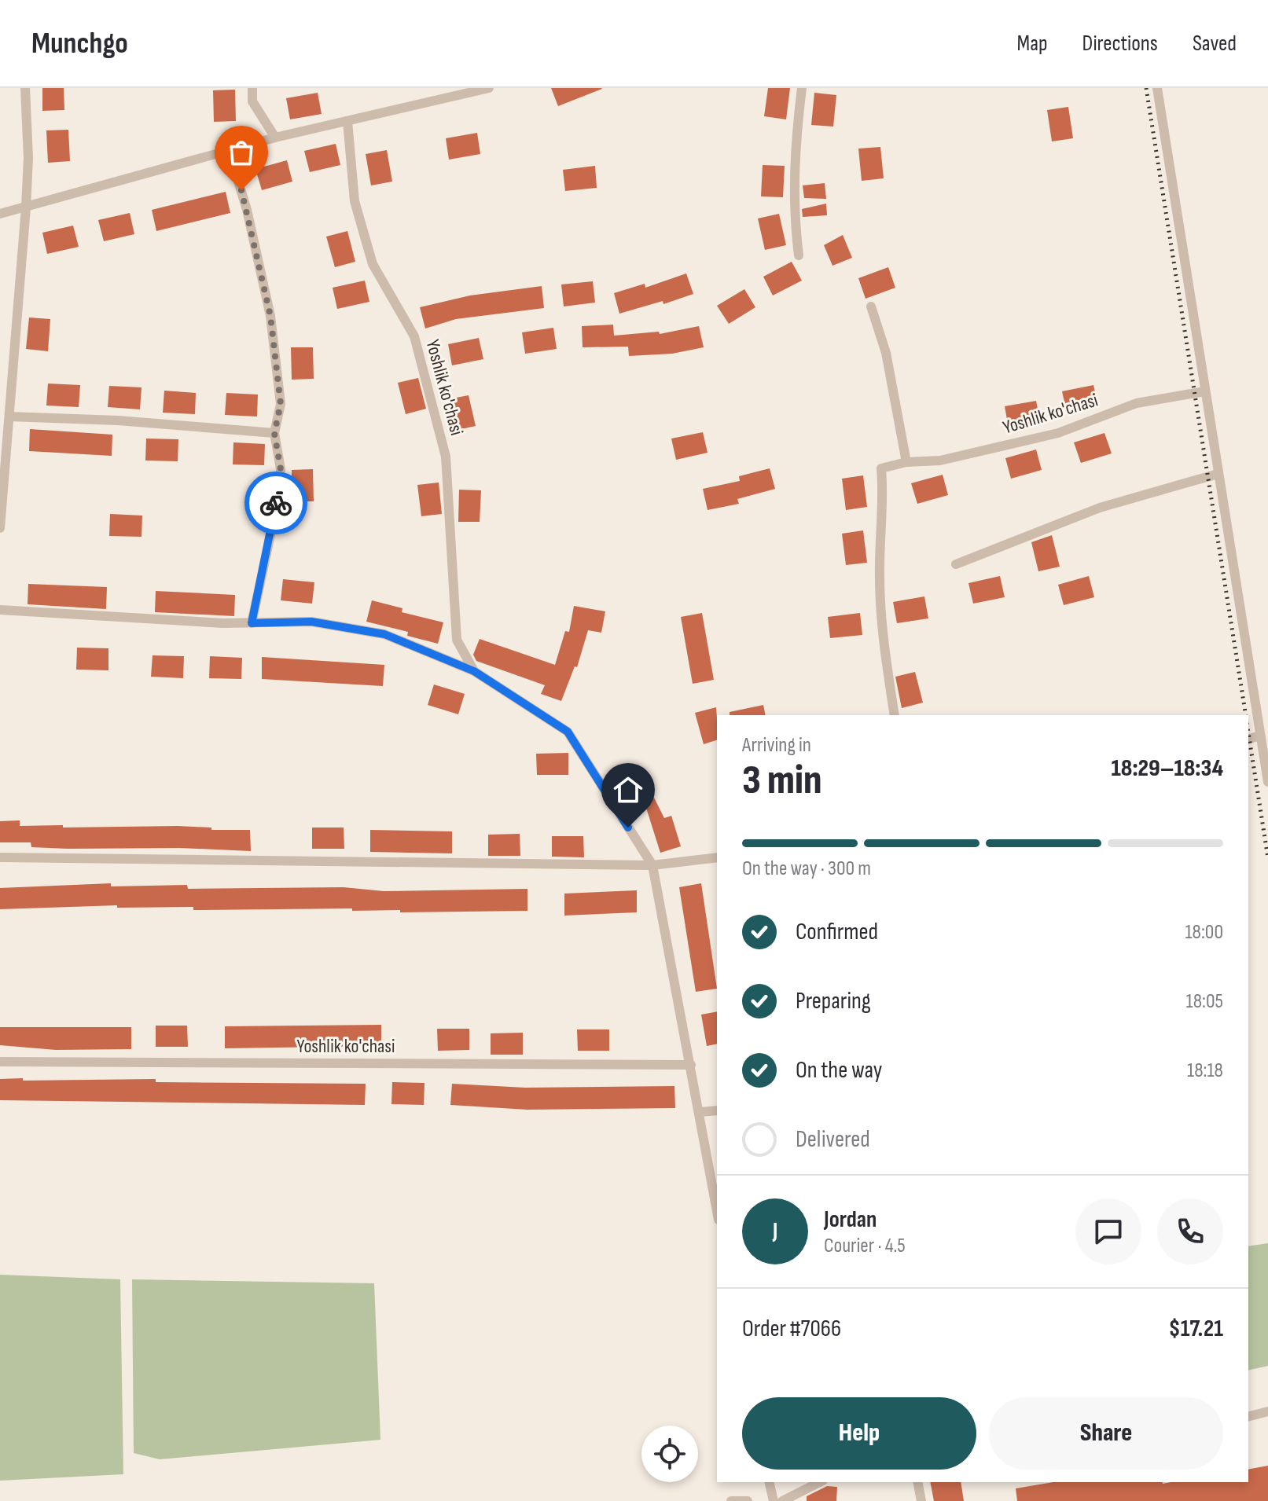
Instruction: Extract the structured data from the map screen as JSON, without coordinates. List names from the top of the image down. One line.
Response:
{"streets":{"street":["Yoshlik ko'chasi"]},"page":{"header":"Munchgo","nav":["Map","Directions","Saved"],"heading":["3 min","Arriving in","18:29–18:34"],"panel":["Jordan","Courier · 4.5","Order #7066","$17.21"],"bar":"On the way · 300 m","list":[["Confirmed","18:00"],["Preparing","18:05"],["On the way","18:18"],"Delivered"],"round":"J","buttons":["Help","Share"]}}
